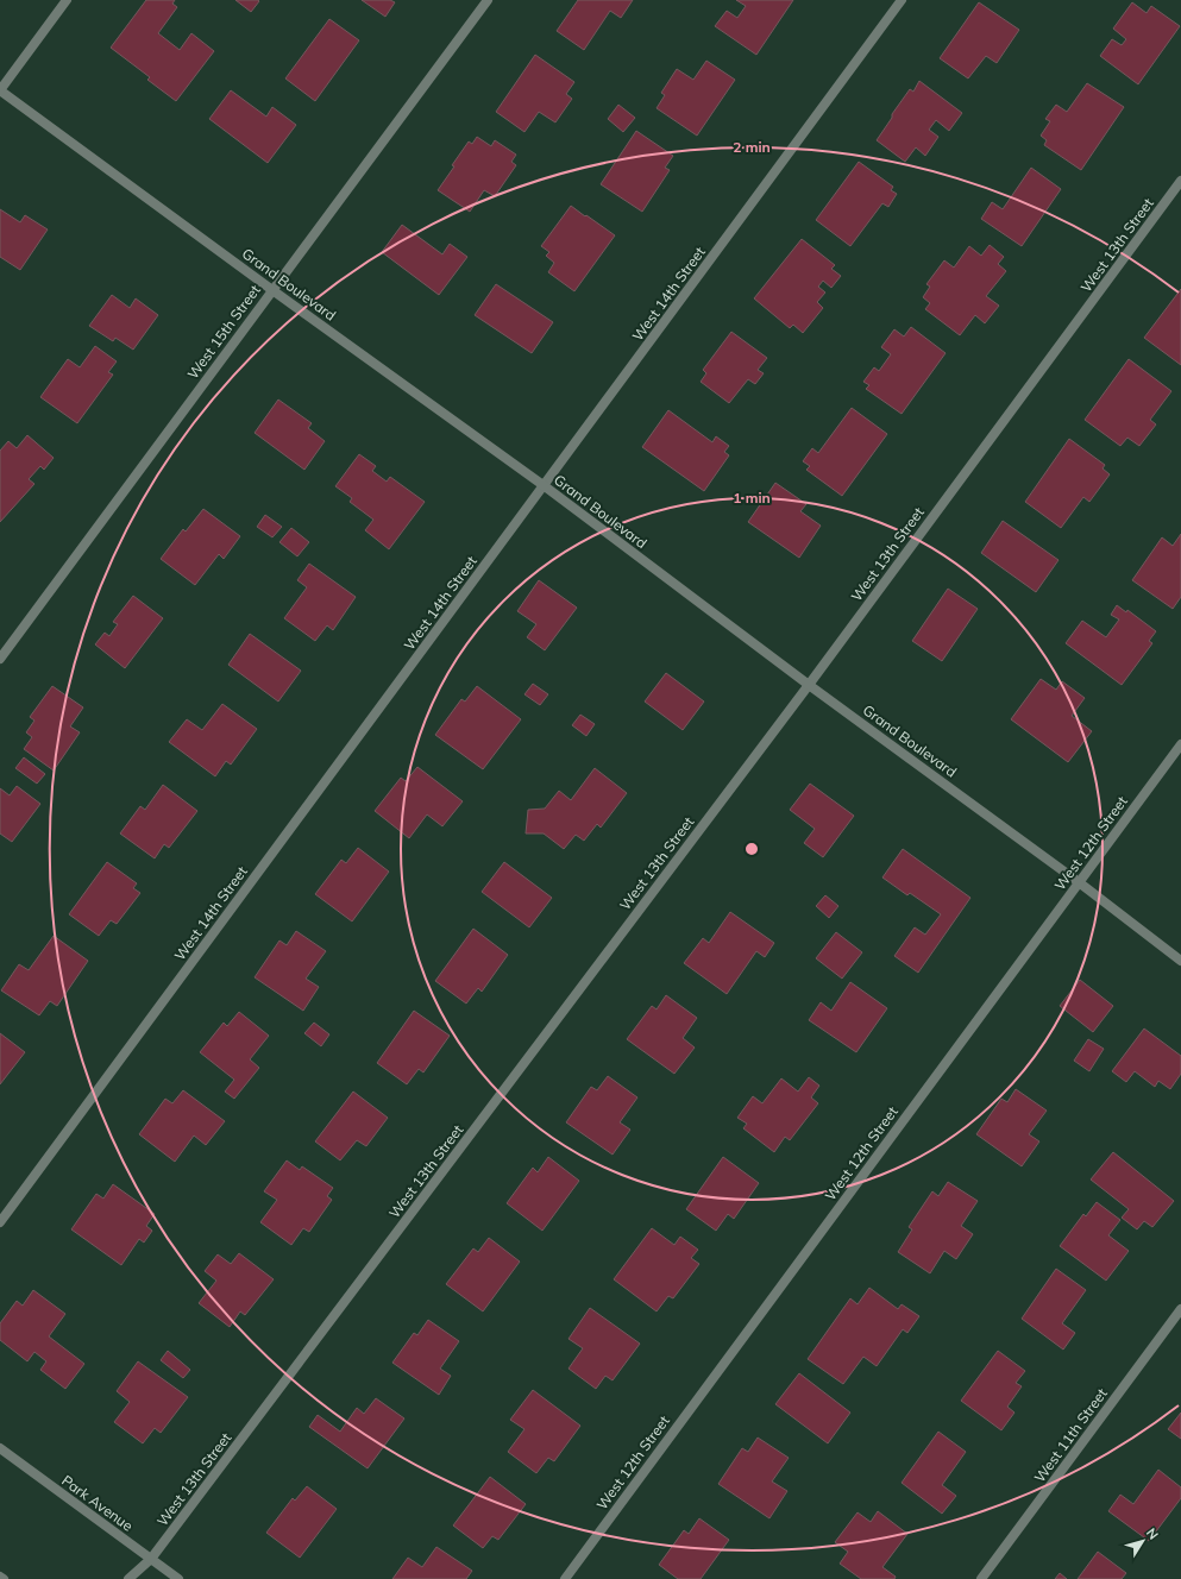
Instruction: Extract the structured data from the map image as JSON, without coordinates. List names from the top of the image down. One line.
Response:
{"streets":{"street":["West 13th Street","Grand Boulevard","West 14th Street","West 15th Street","West 12th Street","West 11th Street","Park Avenue"]},"crossings":[["West 13th Street","Grand Boulevard"],["West 13th Street","Park Avenue"],["Grand Boulevard","West 14th Street"],["Grand Boulevard","West 15th Street"],["Grand Boulevard","West 12th Street"]],"north":"top right","rings":["2 min","1 min"]}
